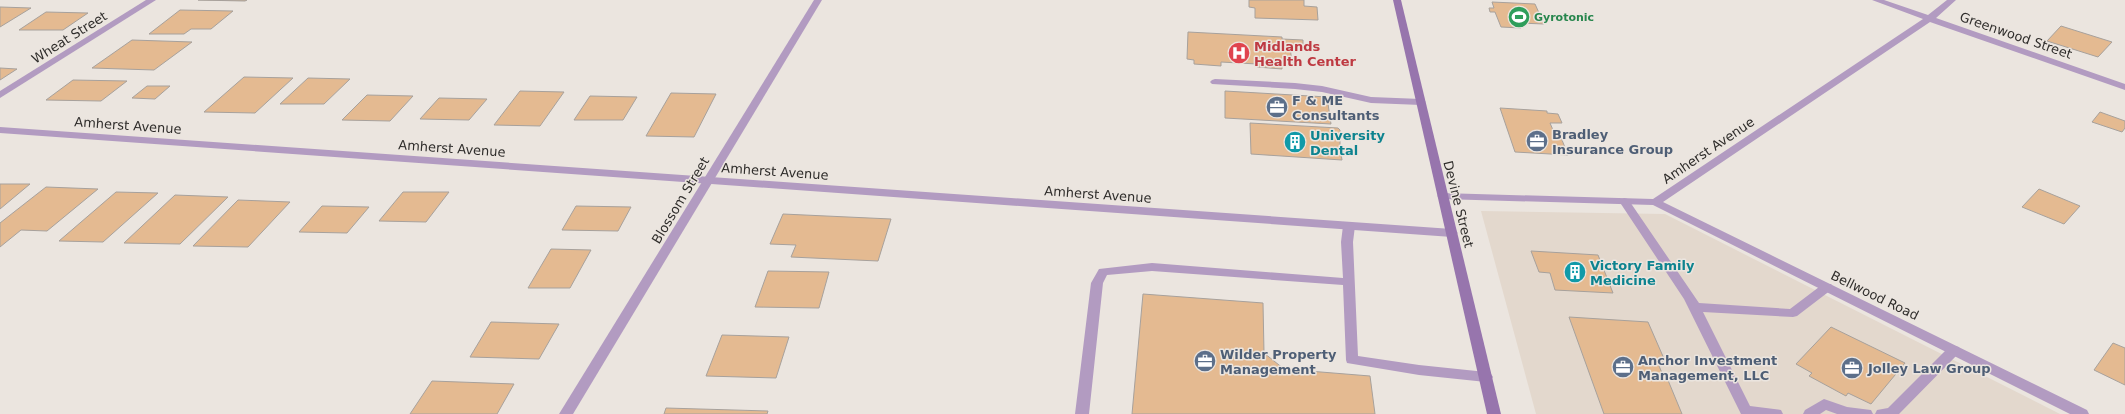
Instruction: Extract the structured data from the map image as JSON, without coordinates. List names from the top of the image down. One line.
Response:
{"streets":{"main road":["Devine Street"],"street":["Greenwood Street","Wheat Street","Amherst Avenue","Blossom Street","Bellwood Road"]},"crossings":[["Greenwood Street","Amherst Avenue"],["Amherst Avenue","Blossom Street"],["Amherst Avenue","Devine Street"],["Amherst Avenue","Bellwood Road"]],"places":{"sports":["Gyrotonic"],"hospital":["Midlands Health Center"],"office":["F & ME Consultants","Bradley Insurance Group","Wilder Property Management","Anchor Investment Management, LLC","Jolley Law Group"],"building":["University Dental","Victory Family Medicine"]}}
